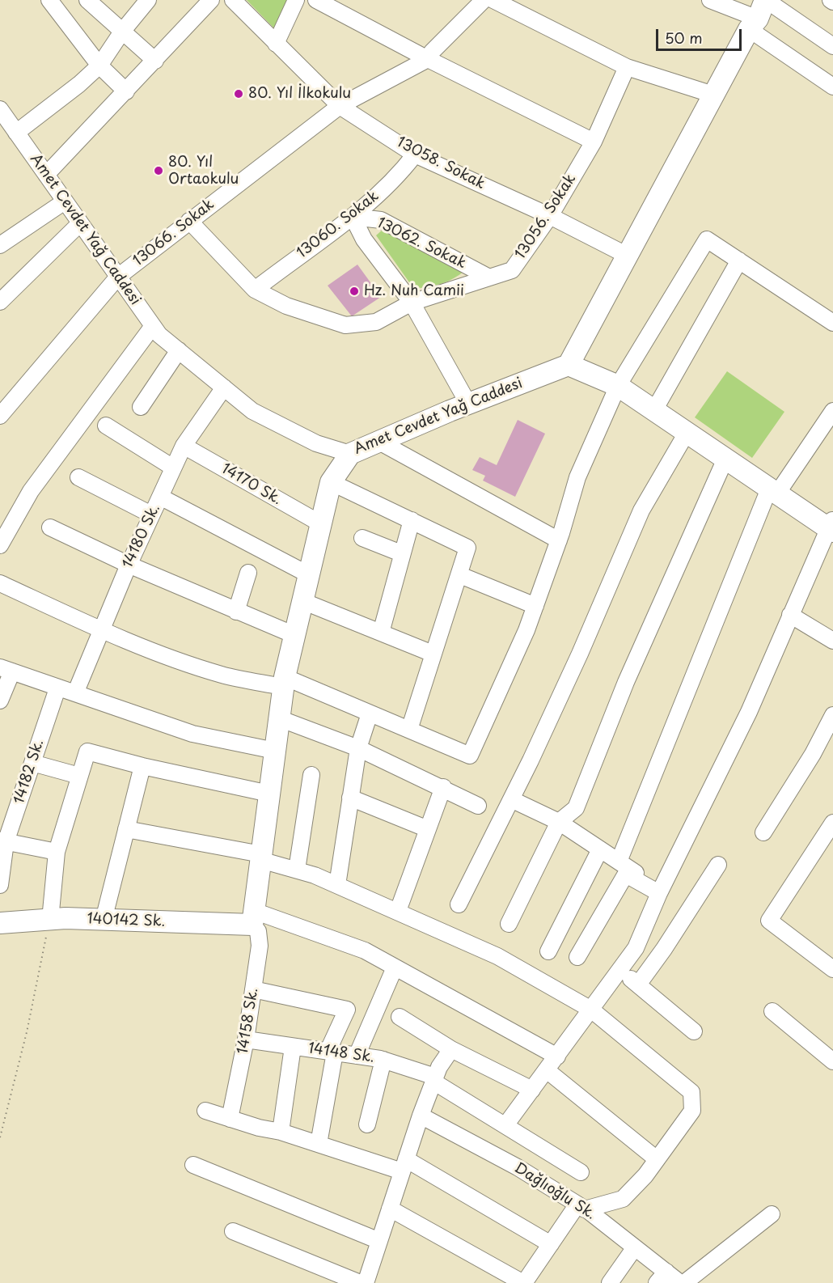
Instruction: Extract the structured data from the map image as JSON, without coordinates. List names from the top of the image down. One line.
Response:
{"streets":{"main road":["Amet Cevdet Yağ Caddesi","140142 Sk."],"street":["13058. Sokak","13056. Sokak","13060. Sokak","13066. Sokak","13062. Sokak","14170 Sk.","14180 Sk.","14182 Sk.","14158 Sk.","14148 Sk.","Dağlıoğlu Sk."]},"crossings":[["13058. Sokak","13056. Sokak"],["13058. Sokak","13060. Sokak"],["13058. Sokak","13066. Sokak"],["13056. Sokak","13060. Sokak"],["13056. Sokak","13066. Sokak"],["13056. Sokak","13062. Sokak"],["13060. Sokak","13062. Sokak"],["Amet Cevdet Yağ Caddesi","13066. Sokak"],["Amet Cevdet Yağ Caddesi","14180 Sk."],["14170 Sk.","14180 Sk."],["140142 Sk.","14158 Sk."],["14158 Sk.","14148 Sk."]],"places":["80. Yıl İlkokulu","80. Yıl Ortaokulu","Hz. Nuh Camii"],"scale_bar":"50 m"}
